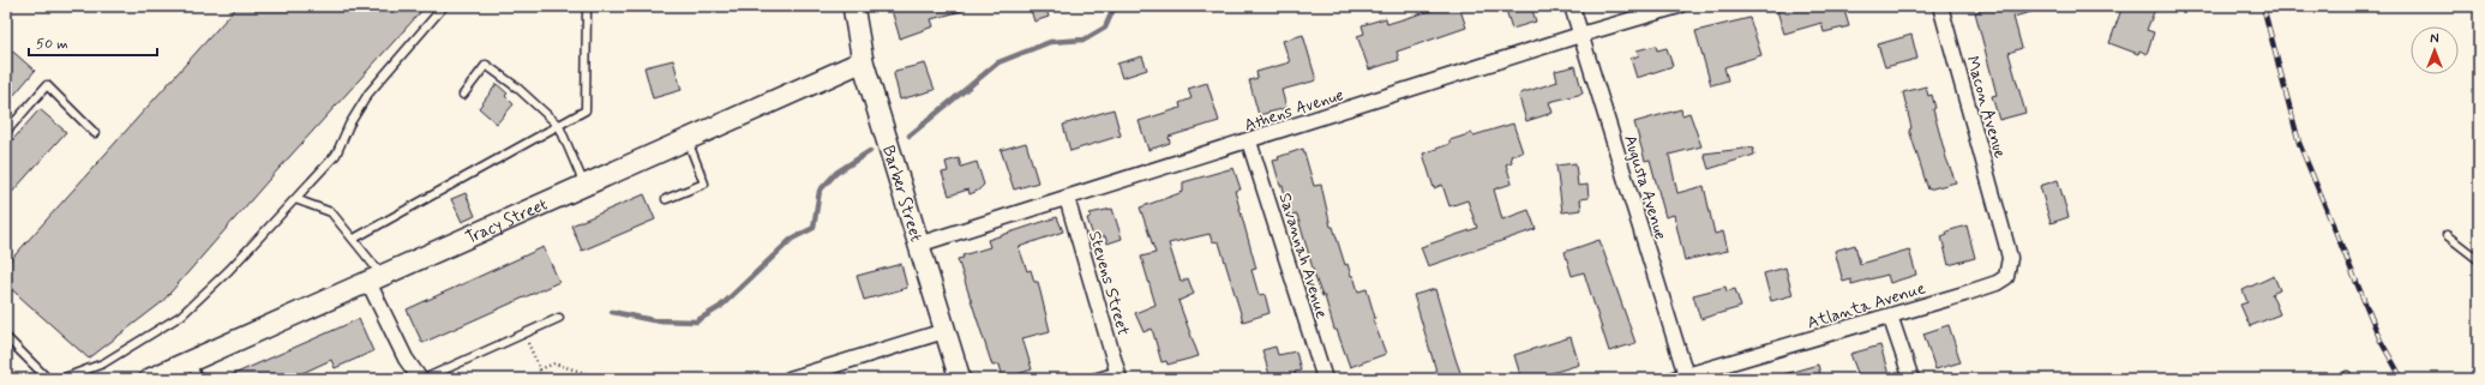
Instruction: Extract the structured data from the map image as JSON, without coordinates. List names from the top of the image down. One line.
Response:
{"streets":{"street":["Macon Avenue","Athens Avenue","Augusta Avenue","Barber Street","Tracy Street","Savannah Avenue","Stevens Street","Atlanta Avenue"]},"crossings":[["Macon Avenue","Atlanta Avenue"],["Athens Avenue","Augusta Avenue"],["Athens Avenue","Barber Street"],["Athens Avenue","Savannah Avenue"],["Athens Avenue","Stevens Street"],["Augusta Avenue","Atlanta Avenue"],["Barber Street","Tracy Street"]],"scale_bar":"50 m","north":"top"}
